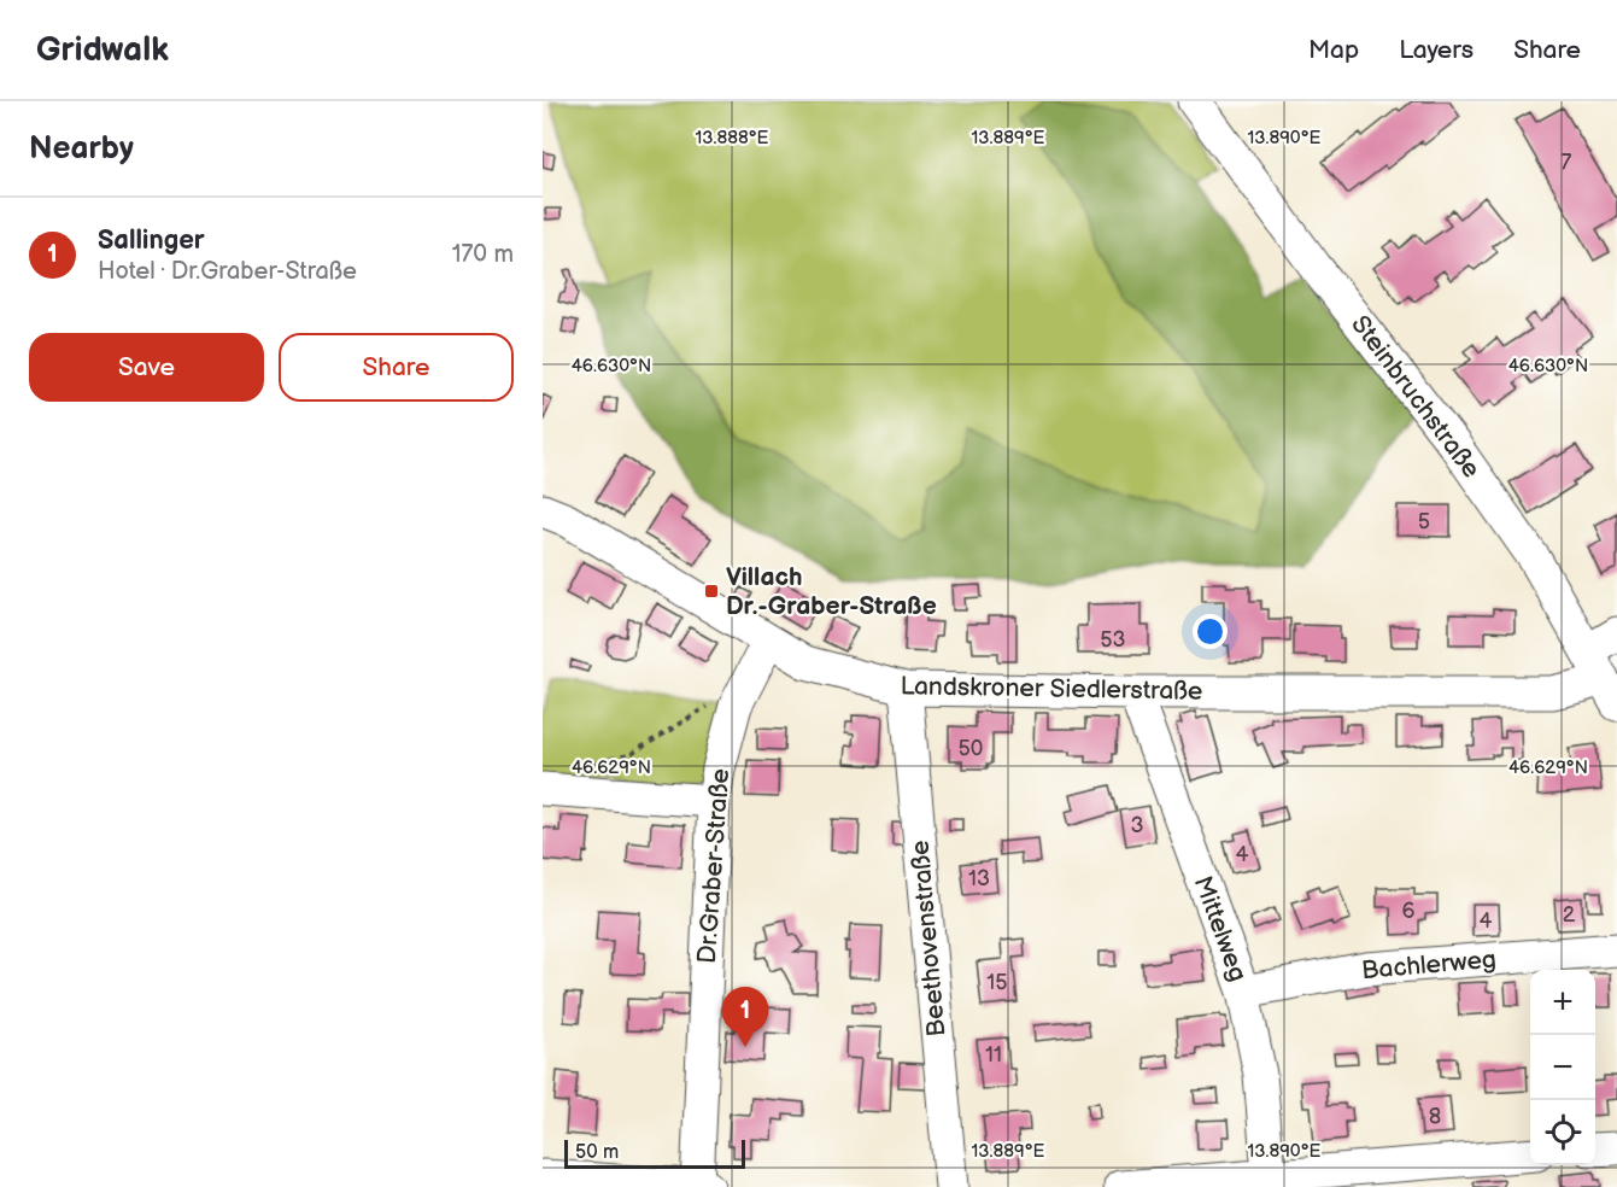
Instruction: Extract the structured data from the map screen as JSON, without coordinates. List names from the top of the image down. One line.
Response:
{"streets":{"street":["Steinbruchstraße","Landskroner Siedlerstraße","Dr.Graber-Straße","Mittelweg","Beethovenstraße","Bachlerweg"]},"crossings":[["Steinbruchstraße","Landskroner Siedlerstraße"],["Landskroner Siedlerstraße","Dr.Graber-Straße"],["Landskroner Siedlerstraße","Mittelweg"],["Landskroner Siedlerstraße","Beethovenstraße"],["Mittelweg","Bachlerweg"]],"places":{"transit":["Villach Dr.-Graber-Straße"]},"house_numbers":["7","5","53","50","3","4","13","6","2","4","15","11","8"],"scale_bar":"50 m","page":{"header":"Gridwalk","nav":["Map","Layers","Share"],"heading":"Nearby","list":[{"mark":"1","name":"Sallinger","note":"Hotel · Dr.Graber-Straße","value":"170 m"}],"buttons":["Save","Share"],"map_buttons":["+","−"],"pins":"1","scale":"50 m"},"coordinates":["13.888°E","13.889°E","13.890°E","46.630°N","46.629°N"]}
